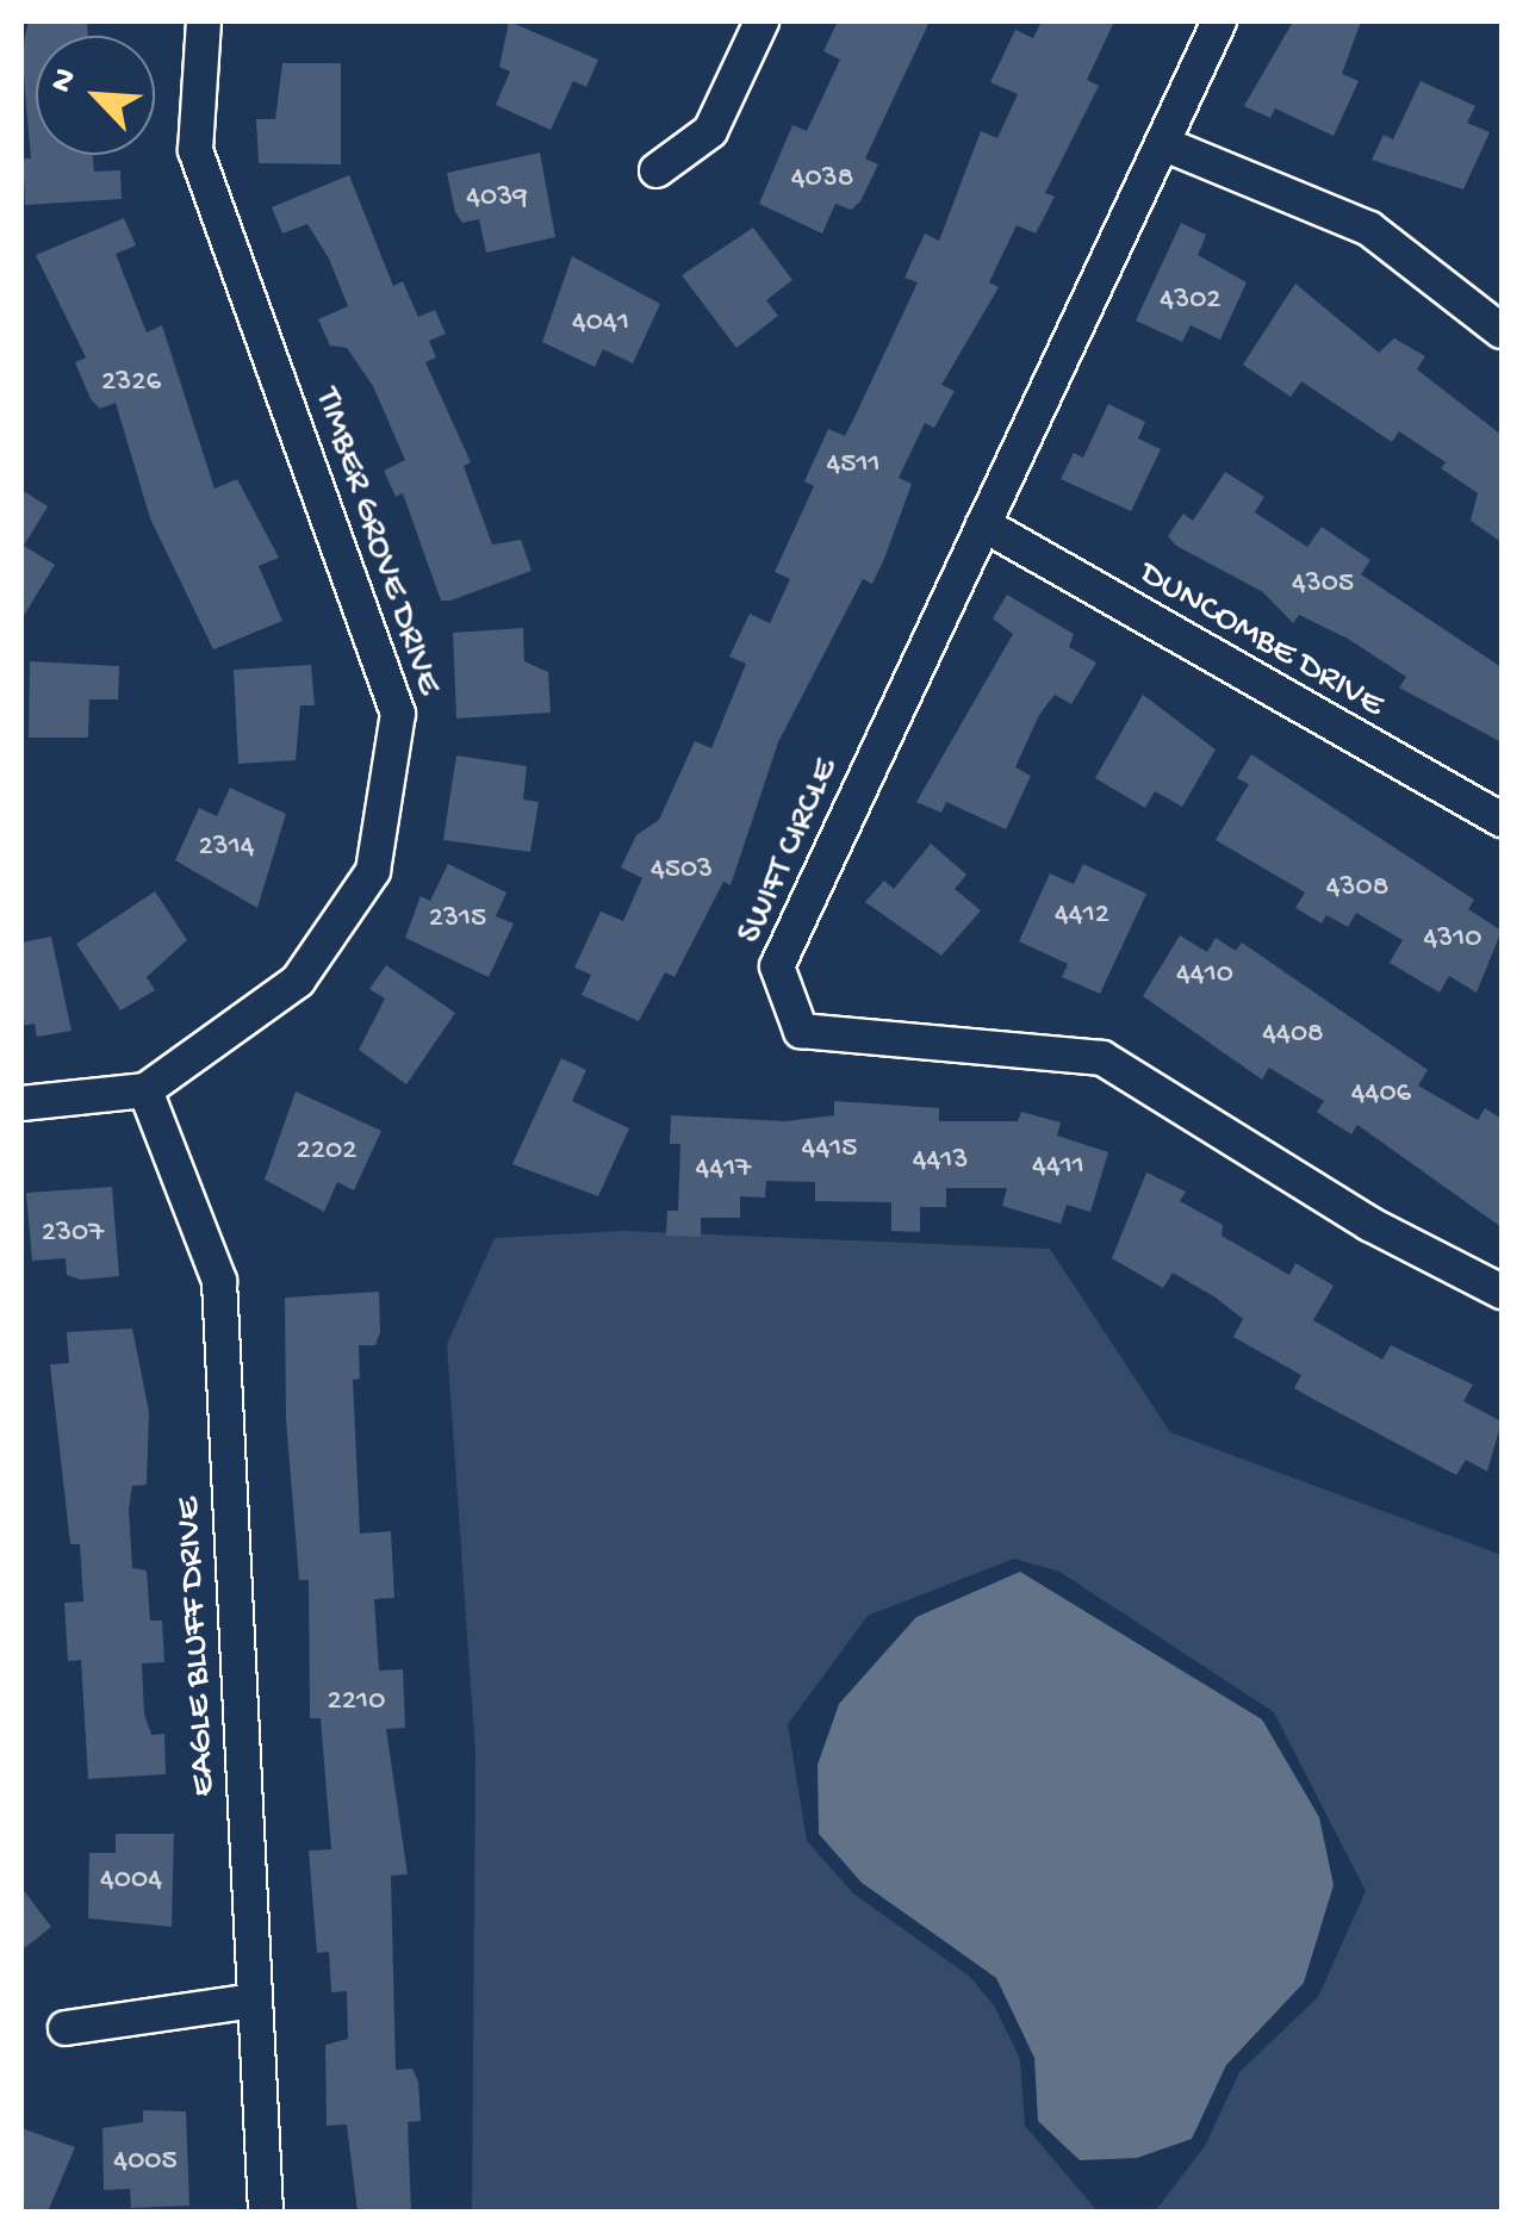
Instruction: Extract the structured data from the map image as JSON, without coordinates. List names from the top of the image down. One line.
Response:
{"streets":{"street":["TIMBER GROVE DRIVE","DUNCOMBE DRIVE","SWIFT CIRCLE","EAGLE BLUFF DRIVE"]},"crossings":[["TIMBER GROVE DRIVE","EAGLE BLUFF DRIVE"],["DUNCOMBE DRIVE","SWIFT CIRCLE"]],"house_numbers":["4038","4039","4302","4041","2326","4511","4305","2314","4503","4308","4412","2315","4310","4410","4408","4406","4415","2202","4413","4411","4417","2307","2210","4004","4005"],"north":"top left"}
